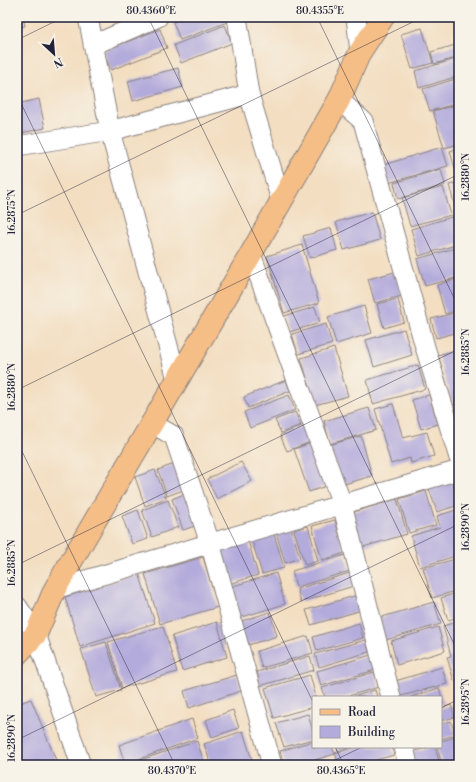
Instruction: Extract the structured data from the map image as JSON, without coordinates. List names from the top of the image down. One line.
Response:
{"legend":["Road","Building"],"north":"bottom right","coordinates":["80.4360°E","80.4355°E","16.2880°N","16.2875°N","16.2885°N","16.2890°N","16.2895°N","80.4370°E","80.4365°E"]}
